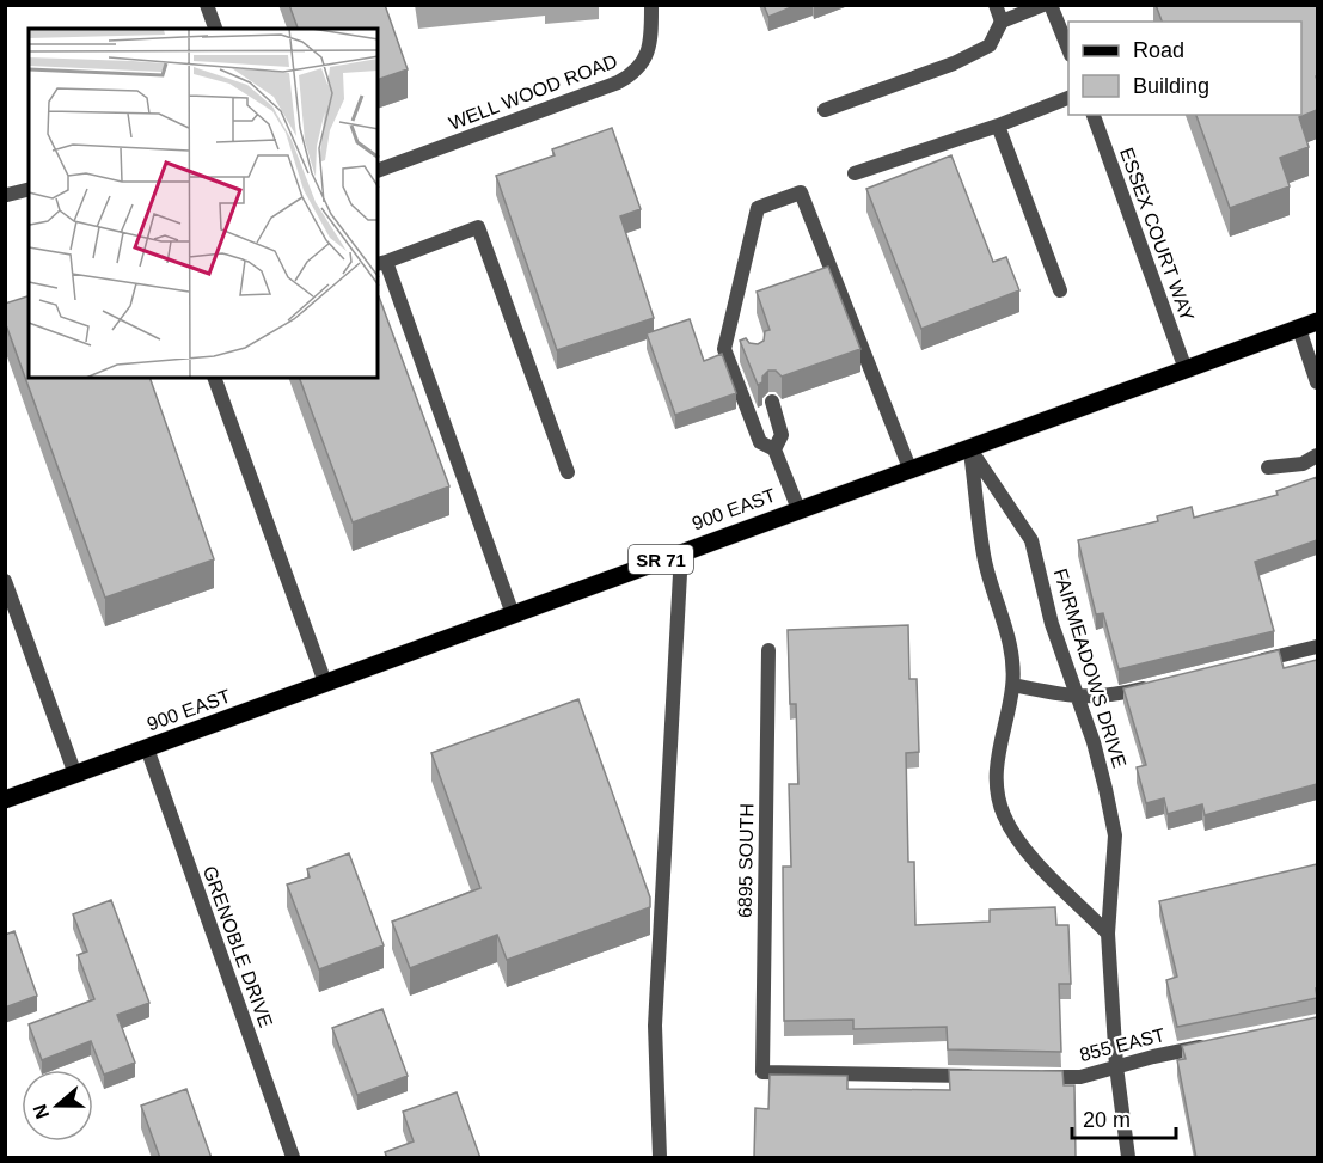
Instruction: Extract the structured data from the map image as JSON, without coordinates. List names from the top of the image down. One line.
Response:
{"streets":{"main road":["900 EAST","SR 71"],"street":["WELL WOOD ROAD","ESSEX COURT WAY","FAIRMEADOWS DRIVE","6895 SOUTH","GRENOBLE DRIVE","855 EAST"]},"crossings":[["ESSEX COURT WAY","900 EAST"],["900 EAST","FAIRMEADOWS DRIVE"],["900 EAST","GRENOBLE DRIVE"],["FAIRMEADOWS DRIVE","855 EAST"]],"legend":["Road","Building"],"scale_bar":"20 m","north":"left"}
